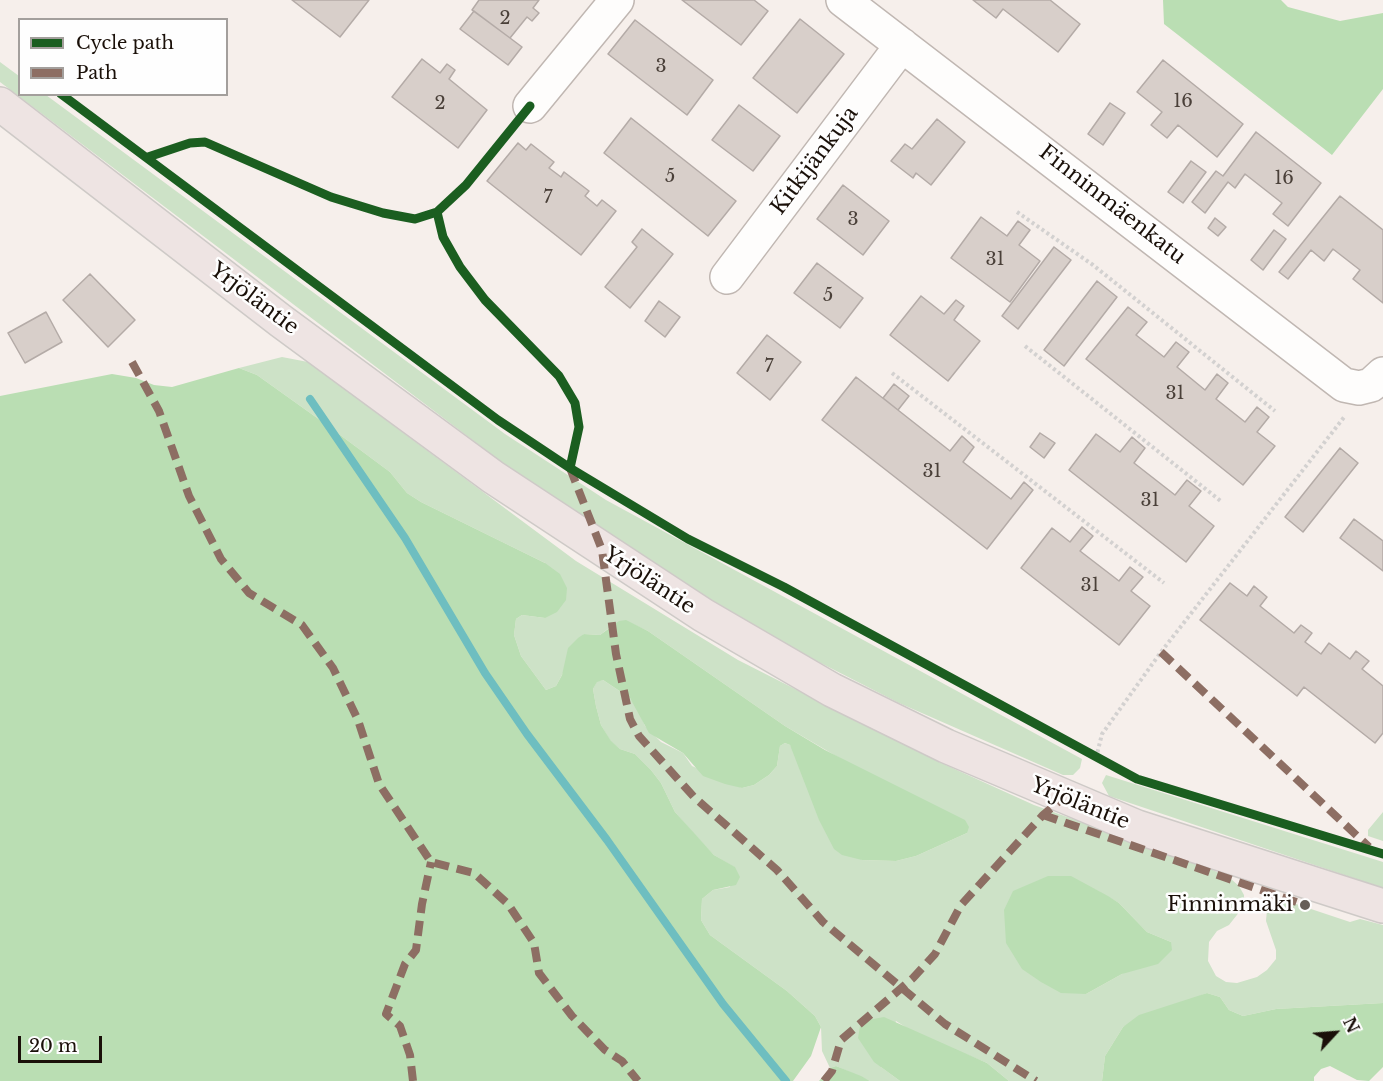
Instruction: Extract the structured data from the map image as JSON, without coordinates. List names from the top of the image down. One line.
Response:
{"streets":{"main road":["Yrjöläntie"],"street":["Kitkijänkuja","Finninmäenkatu"]},"crossings":[["Kitkijänkuja","Finninmäenkatu"]],"places":["Finninmäki"],"house_numbers":["2","3","16","2","5","16","7","3","31","5","7","31","31","31","31"],"legend":["Cycle path","Path"],"scale_bar":"20 m","north":"top right"}
